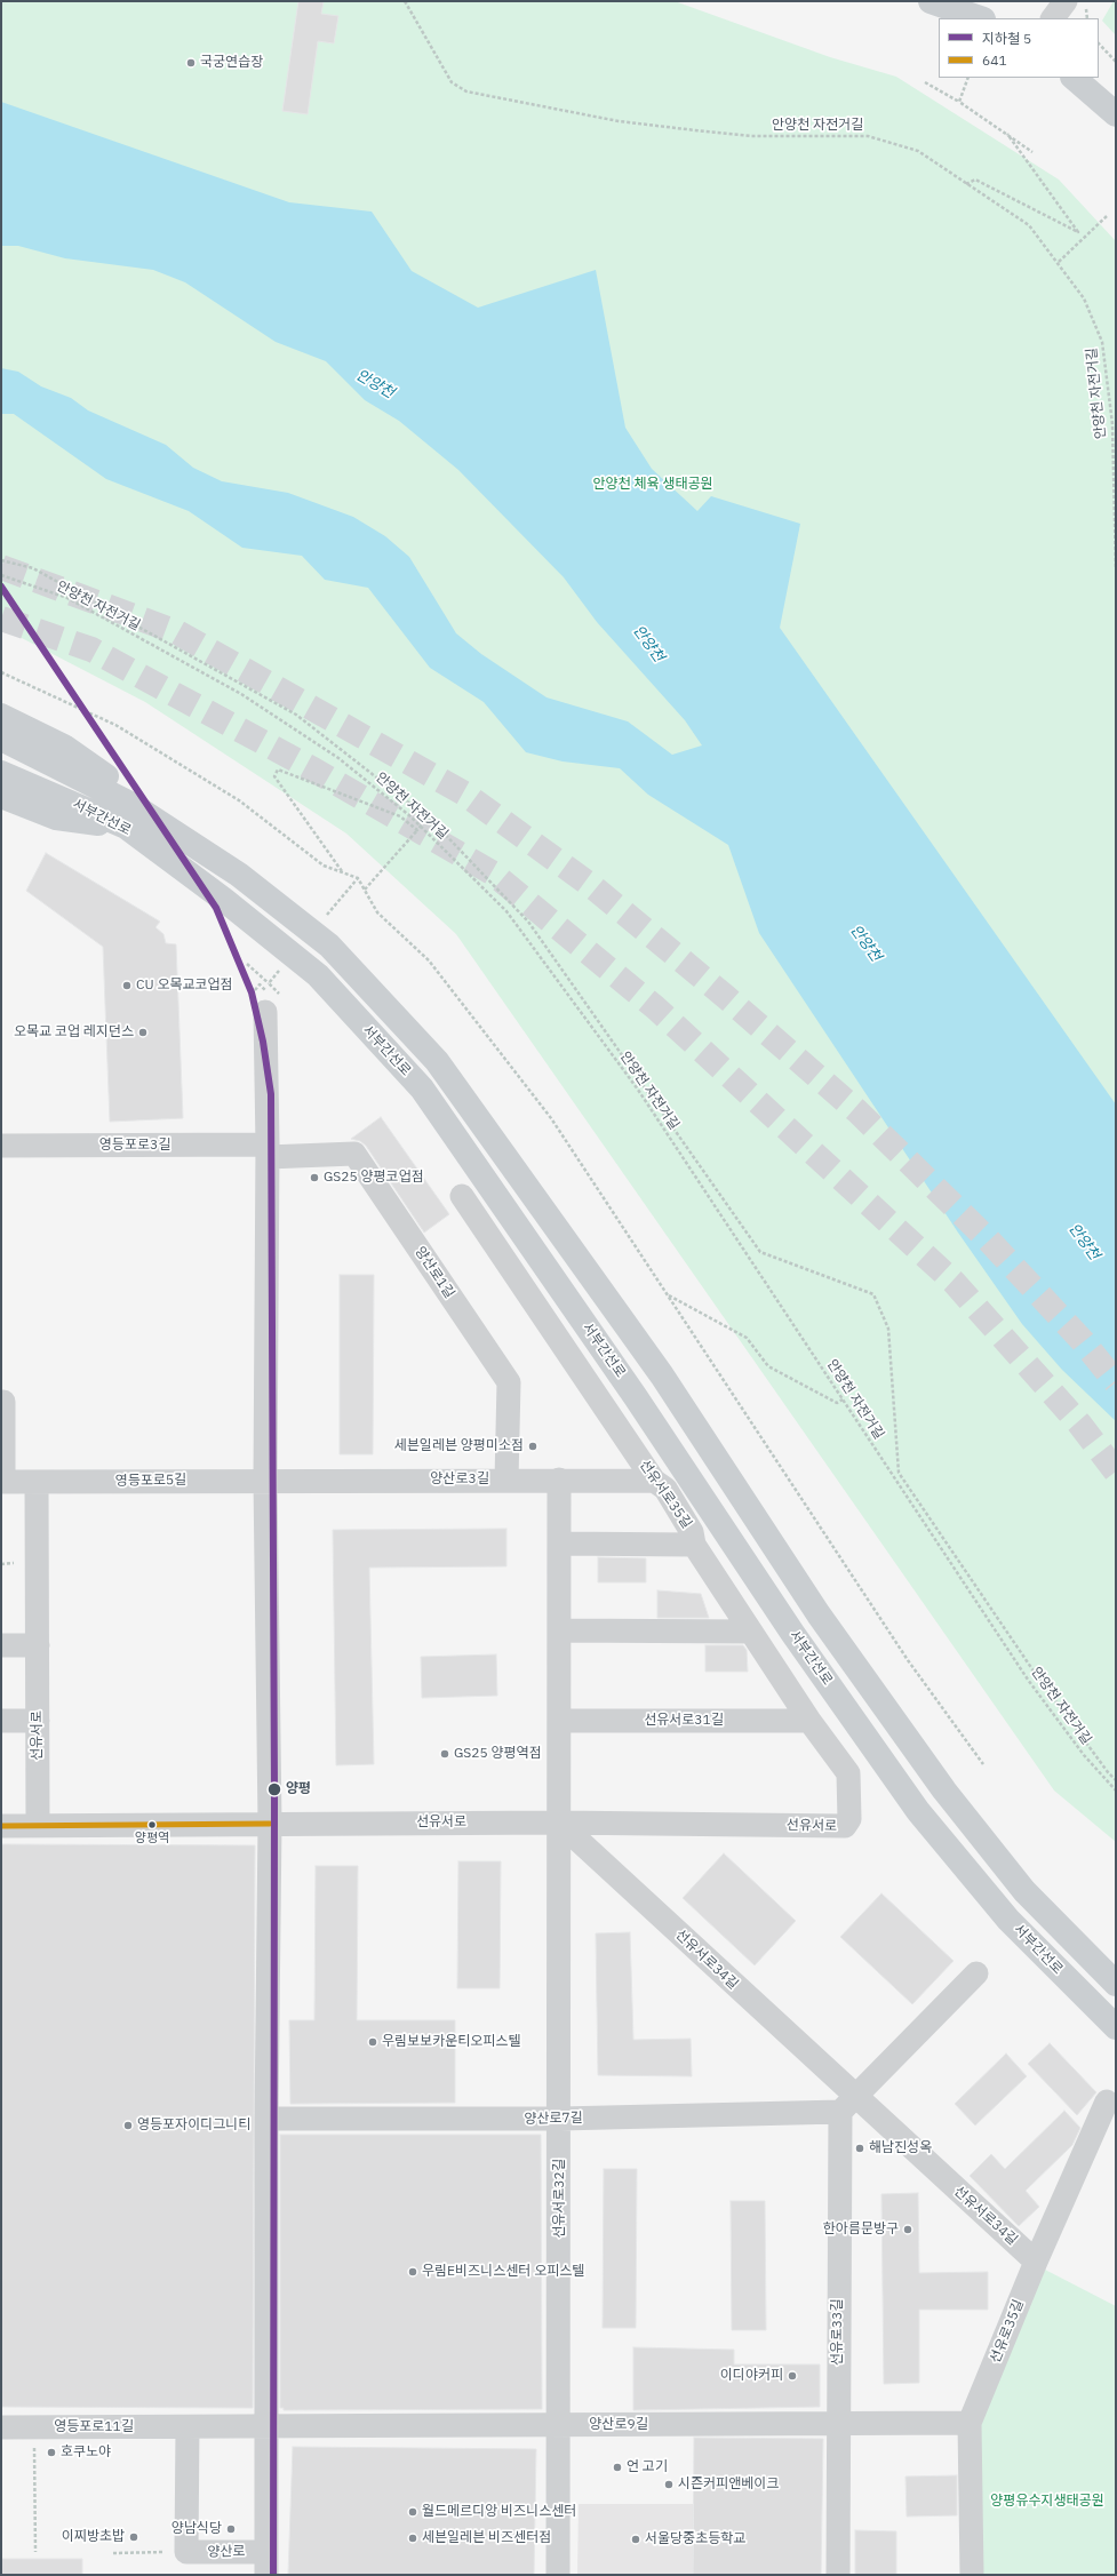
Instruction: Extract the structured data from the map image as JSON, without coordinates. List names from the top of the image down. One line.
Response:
{"streets":{"main road":["서부간선로"],"street":["영등포로3길","양산로1길","양산로3길","영등포로5길","선유서로35길","선유서로31길","선유서로","선유서로34길","양산로7길","선유서로32길","선유로35길","선유로33길","양산로9길","영등포로11길","양산로"],"path":["안양천 자전거길"]},"crossings":[["영등포로3길","양산로1길"],["영등포로3길","양산로"],["양산로1길","양산로3길"],["양산로1길","양산로"],["양산로3길","영등포로5길"],["양산로3길","선유서로35길"],["양산로3길","양산로"],["영등포로5길","양산로"],["선유서로35길","선유서로31길"],["선유서로35길","선유서로"],["선유서로","선유서로34길"],["선유서로","선유서로32길"],["선유서로","양산로"],["선유서로34길","양산로7길"],["선유서로34길","선유서로32길"],["선유서로34길","선유로35길"],["선유서로34길","선유로33길"],["양산로7길","선유서로32길"],["양산로7길","선유로33길"],["양산로7길","양산로"],["선유서로32길","양산로9길"],["선유로35길","양산로9길"],["선유로33길","양산로9길"],["양산로9길","영등포로11길"],["양산로9길","양산로"],["영등포로11길","양산로"]],"water":["안양천"],"parks":["안양천 체육 생태공원","양평유수지생태공원"],"places":["국궁연습장","CU 오목교코업점","오목교 코업 레지던스","GS25 양평코업점","세븐일레븐 양평미소점","GS25 양평역점","양평","양평역","우림보보카운티오피스텔","영등포자이디그니티","해남진성옥","한아름문방구","우림E비즈니스센터 오피스텔","이디야커피","호쿠노야","언 고기","시즌커피앤베이크","월드메르디앙 비즈니스센터","양남식당","이찌방초밥","세븐일레븐 비즈센터점","서울당중초등학교"],"lines":["metro line 5","transit line 641"],"legend":["지하철 5","641"]}
